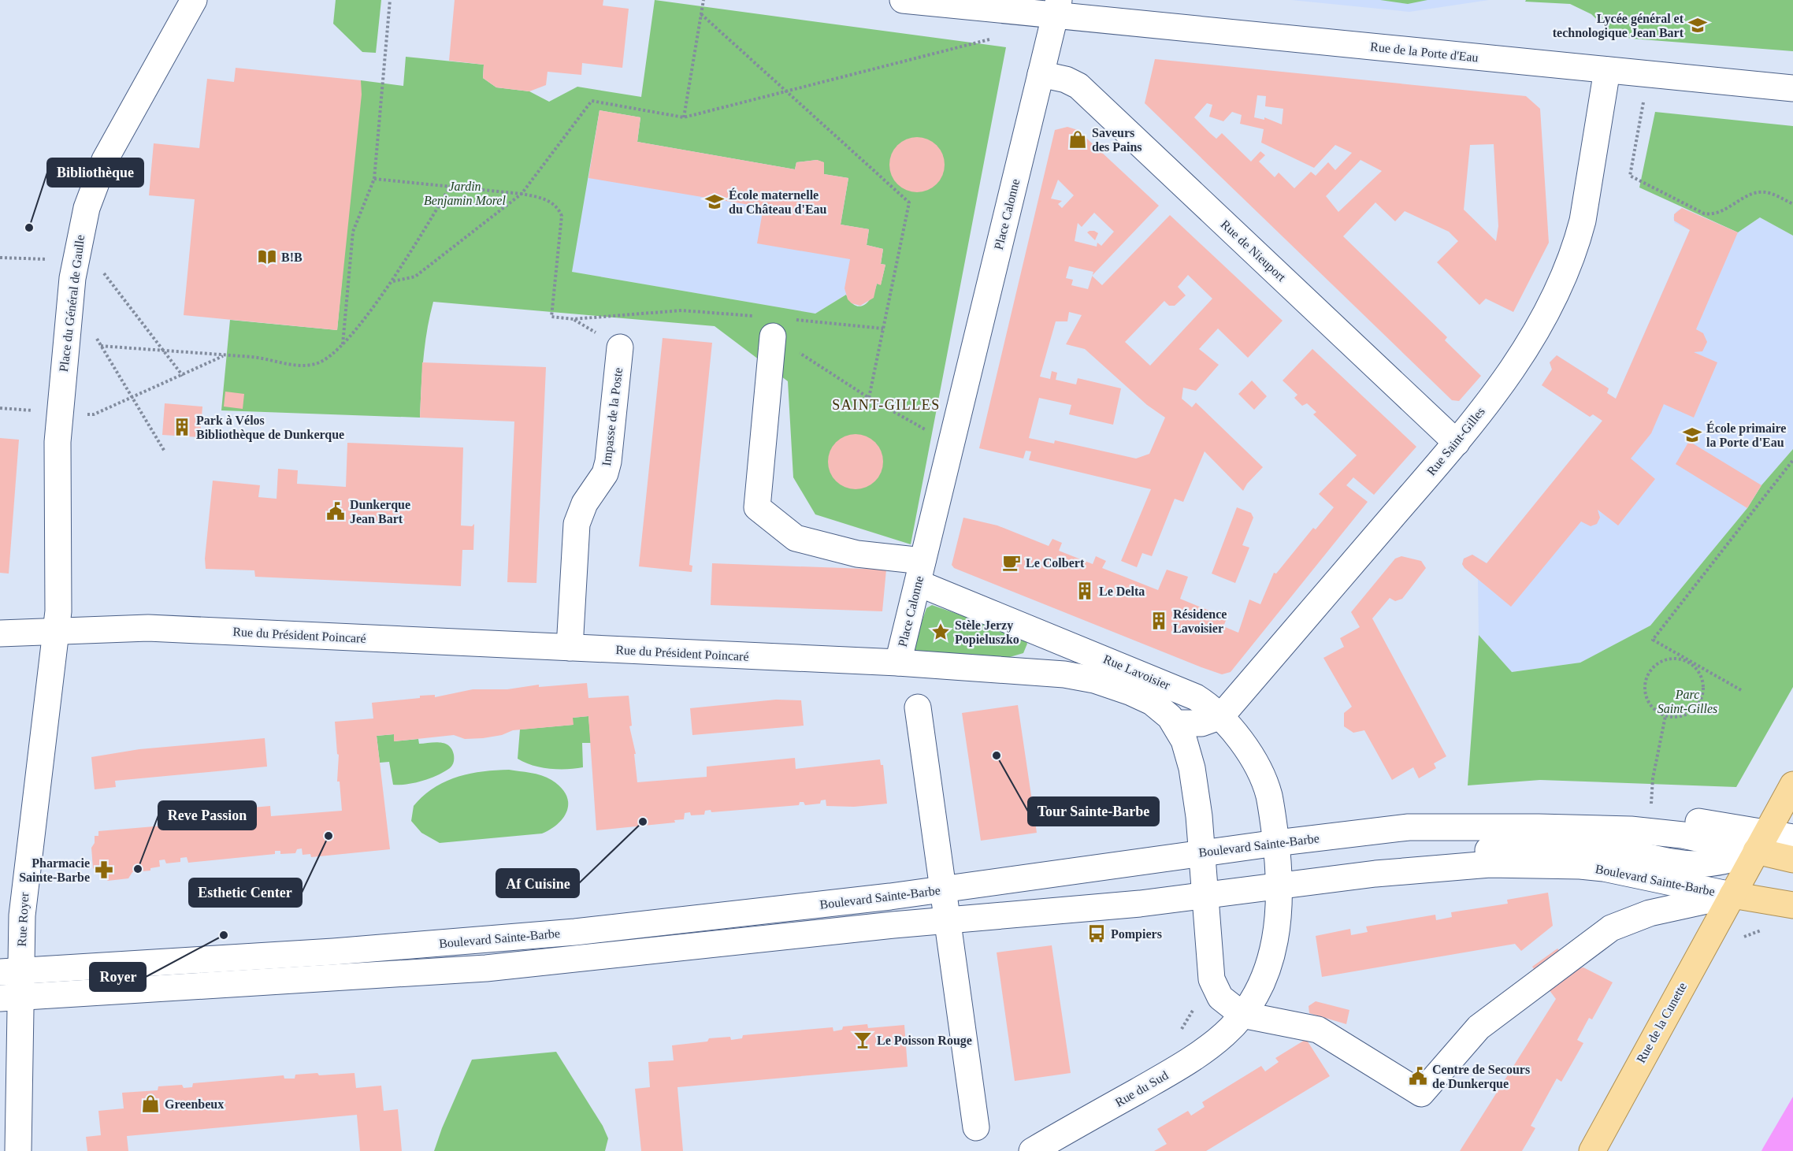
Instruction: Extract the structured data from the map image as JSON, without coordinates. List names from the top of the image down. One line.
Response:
{"streets":{"main road":["Boulevard Sainte-Barbe","Rue de la Cunette"],"street":["Rue de la Porte d'Eau","Place Calonne","Rue de Nieuport","Place du Général de Gaulle","Impasse de la Poste","Rue Saint-Gilles","Rue du Président Poincaré","Rue Lavoisier","Rue Royer","Rue du Sud"]},"crossings":[["Rue de la Porte d'Eau","Place Calonne"],["Rue de la Porte d'Eau","Rue Saint-Gilles"],["Place Calonne","Rue de Nieuport"],["Place Calonne","Rue du Président Poincaré"],["Place Calonne","Rue Lavoisier"],["Rue de Nieuport","Rue Saint-Gilles"],["Place du Général de Gaulle","Rue du Président Poincaré"],["Place du Général de Gaulle","Rue Royer"],["Impasse de la Poste","Rue du Président Poincaré"],["Rue Saint-Gilles","Rue Lavoisier"],["Rue du Président Poincaré","Boulevard Sainte-Barbe"],["Rue du Président Poincaré","Rue Royer"],["Rue Lavoisier","Boulevard Sainte-Barbe"],["Rue Lavoisier","Rue du Sud"],["Boulevard Sainte-Barbe","Rue Royer"],["Boulevard Sainte-Barbe","Rue de la Cunette"],["Boulevard Sainte-Barbe","Rue du Sud"]],"districts":["SAINT-GILLES"],"parks":["Jardin Benjamin Morel","Parc Saint-Gilles"],"places":{"school or university":["Lycée général et technologique Jean Bart","École maternelle du Château d'Eau","École primaire la Porte d'Eau"],"shop":["Saveurs des Pains","Greenbeux"],"other":["Bibliothèque","Tour Sainte-Barbe","Af Cuisine","Esthetic Center","Reve Passion","Royer"],"library":["B!B"],"building":["Park à Vélos Bibliothèque de Dunkerque","Le Delta","Résidence Lavoisier"],"public building":["Dunkerque Jean Bart","Centre de Secours de Dunkerque"],"cafe":["Le Colbert"],"place":["Stèle Jerzy Popieluszko"],"pharmacy":["Pharmacie Sainte-Barbe"],"bus stop":["Pompiers"],"bar":["Le Poisson Rouge"]}}
